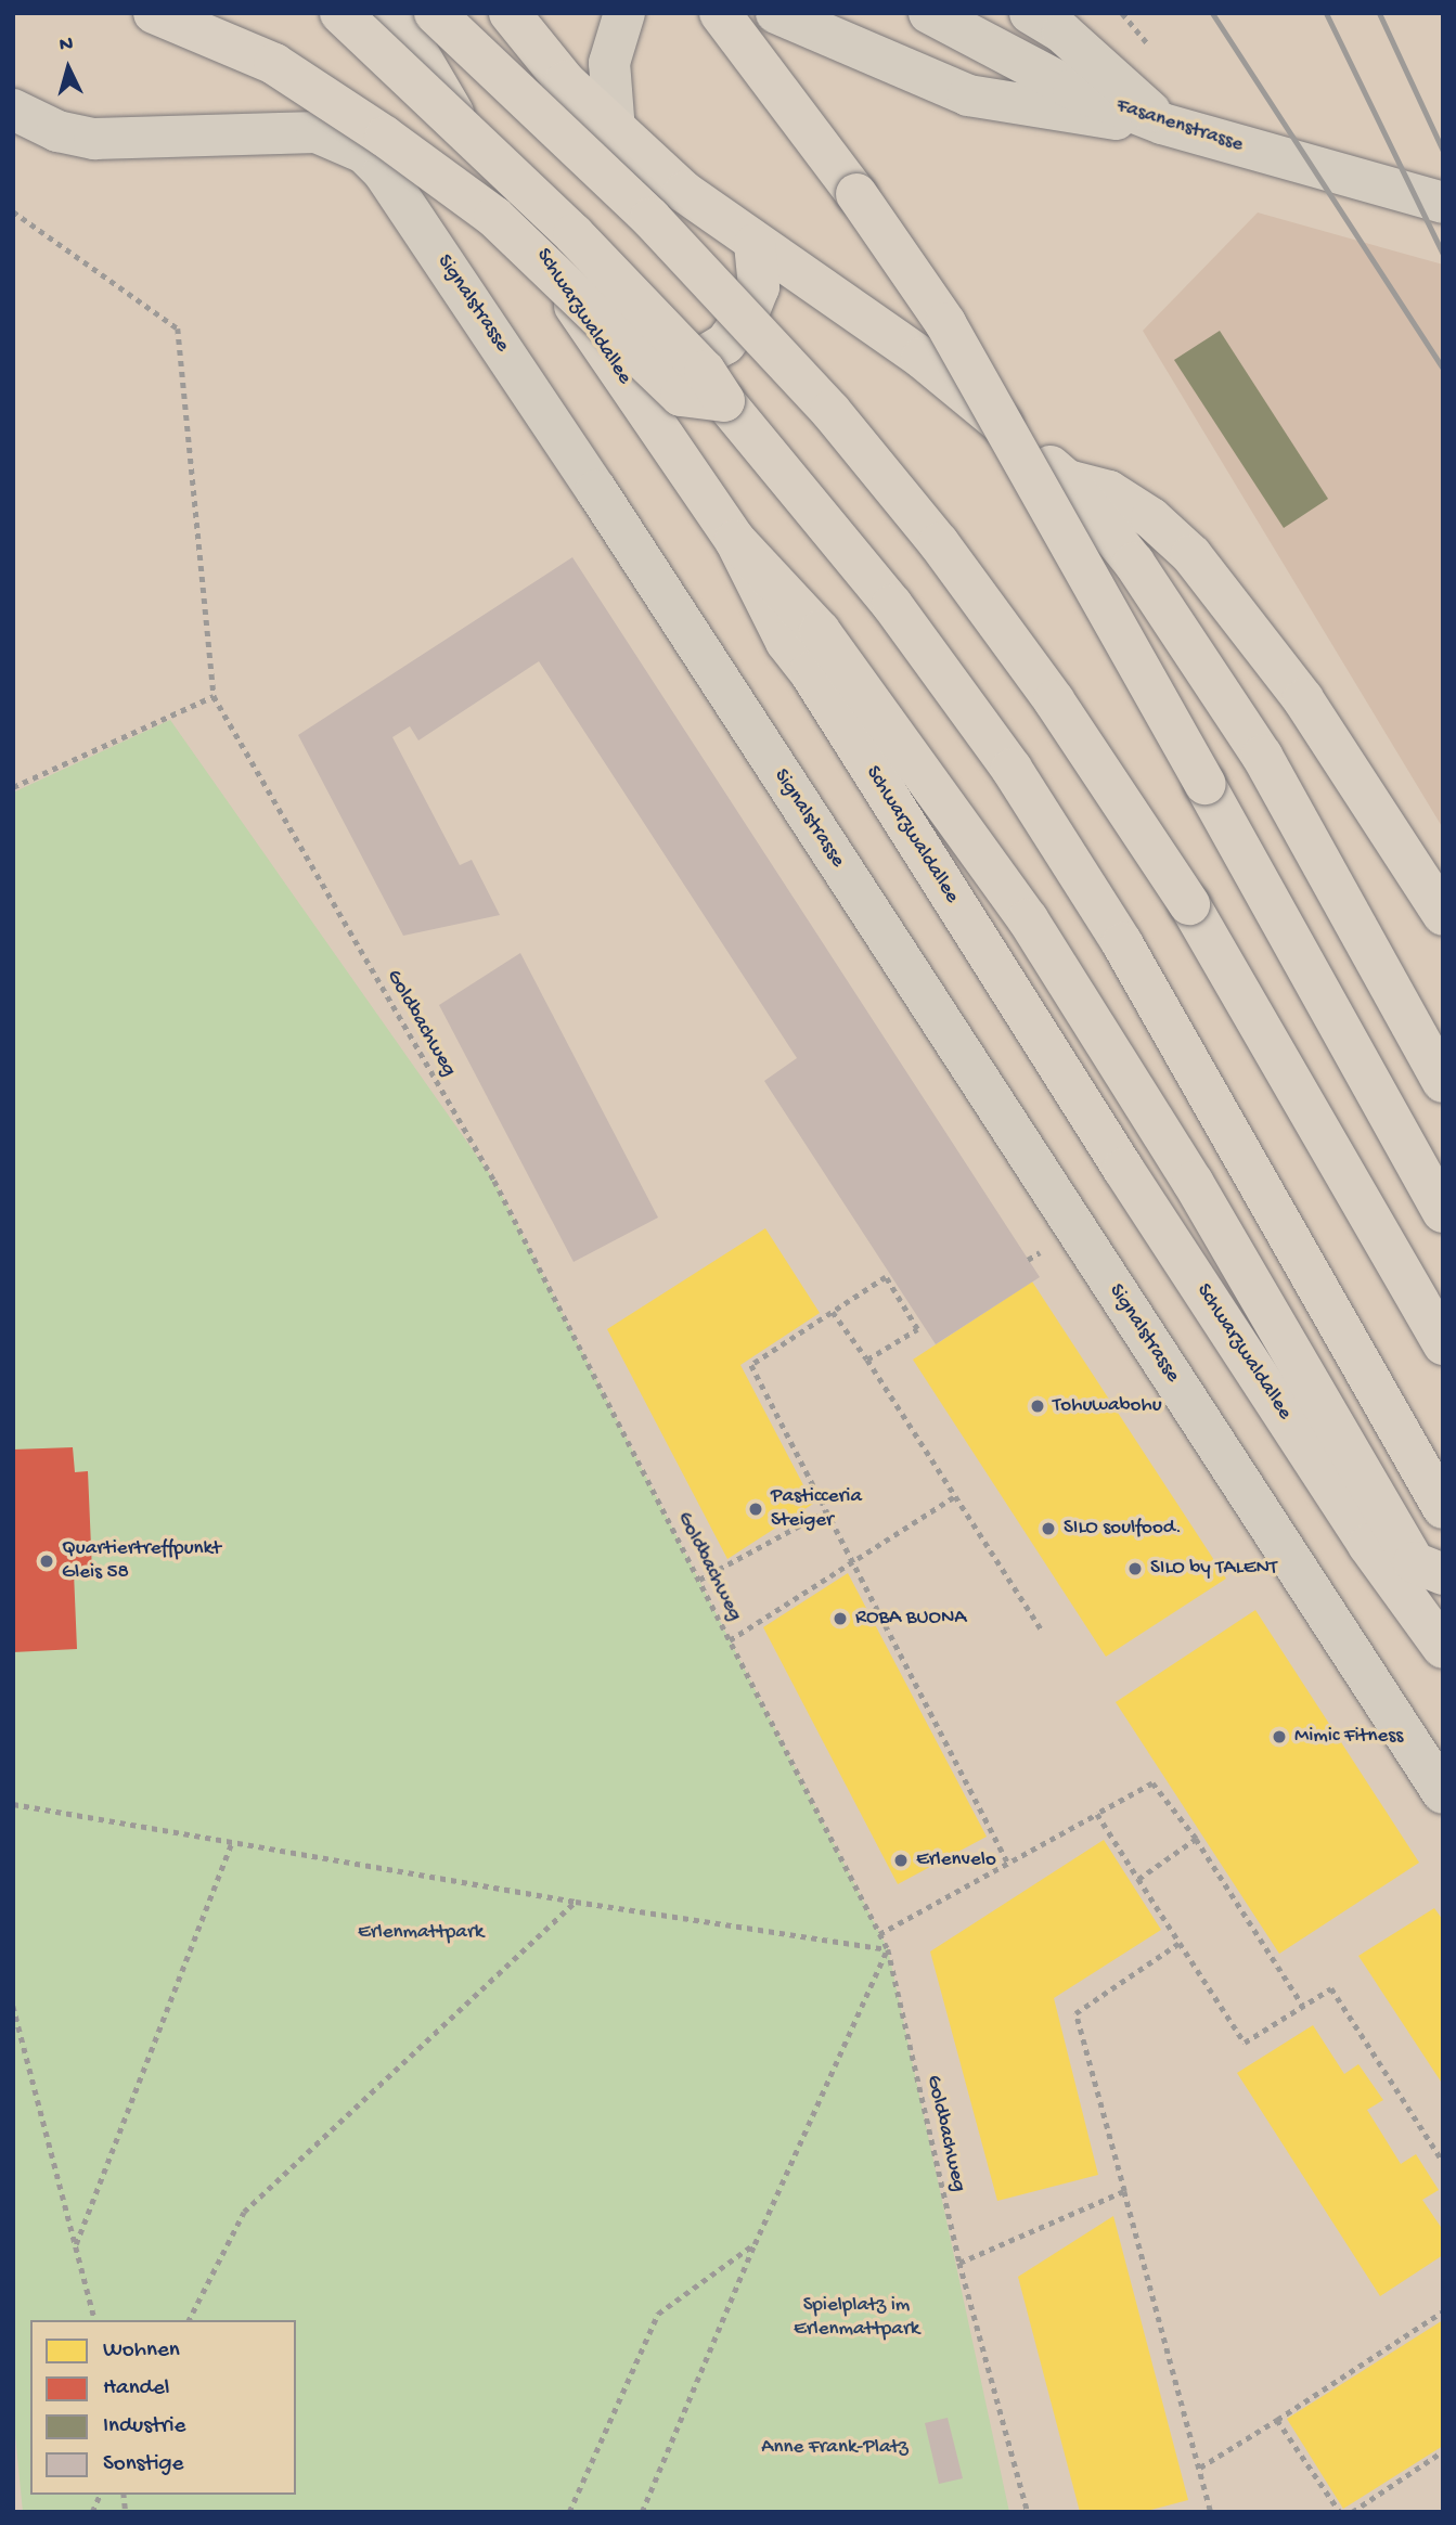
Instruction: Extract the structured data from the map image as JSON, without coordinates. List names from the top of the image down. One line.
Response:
{"streets":{"main road":["Schwarzwaldallee"],"street":["Fasanenstrasse","Signalstrasse"],"path":["Goldbachweg"]},"parks":["Erlenmattpark","Spielplatz im Erlenmattpark","Anne Frank-Platz"],"places":["Tohuwabohu","Pasticceria Steiger","SILO soulfood.","Quartiertreffpunkt Gleis 58","SILO by TALENT","ROBA BUONA","Mimic Fitness","Erlenvelo"],"legend":["Wohnen","Handel","Industrie","Sonstige"],"north":"top"}
